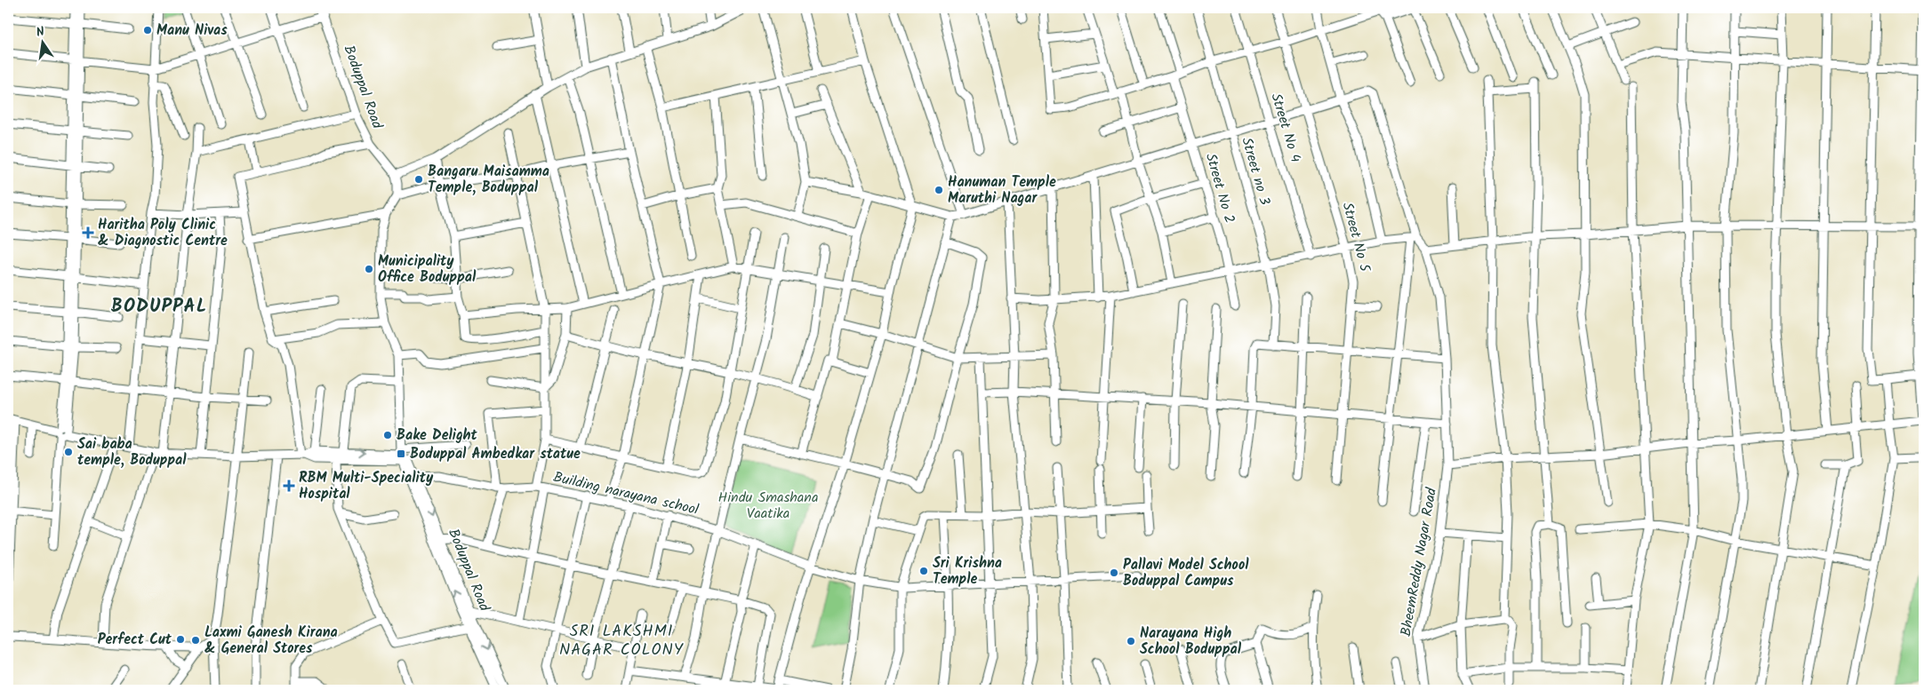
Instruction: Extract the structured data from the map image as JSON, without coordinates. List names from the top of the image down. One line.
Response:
{"streets":{"street":["Boduppal Road","Street No 4","Street no 3","Street No 2","Street No 5","Building narayana school","BheemReddy Nagar Road"]},"crossings":[["Boduppal Road","Building narayana school"]],"districts":["BODUPPAL","SRI LAKSHMI NAGAR COLONY"],"parks":["Hindu Smashana Vaatika"],"places":{"other":["Manu Nivas","Bangaru Maisamma Temple, Boduppal","Hanuman Temple Maruthi Nagar","Municipality Office Boduppal","Bake Delight","Sai baba temple, Boduppal","Sri Krishna Temple","Pallavi Model School Boduppal Campus","Perfect Cut","Laxmi Ganesh Kirana & General Stores","Narayana High School Boduppal"],"health":["Haritha Poly Clinic & Diagnostic Centre","RBM Multi-Speciality Hospital"],"transit":["Boduppal Ambedkar statue"]},"north":"top"}
